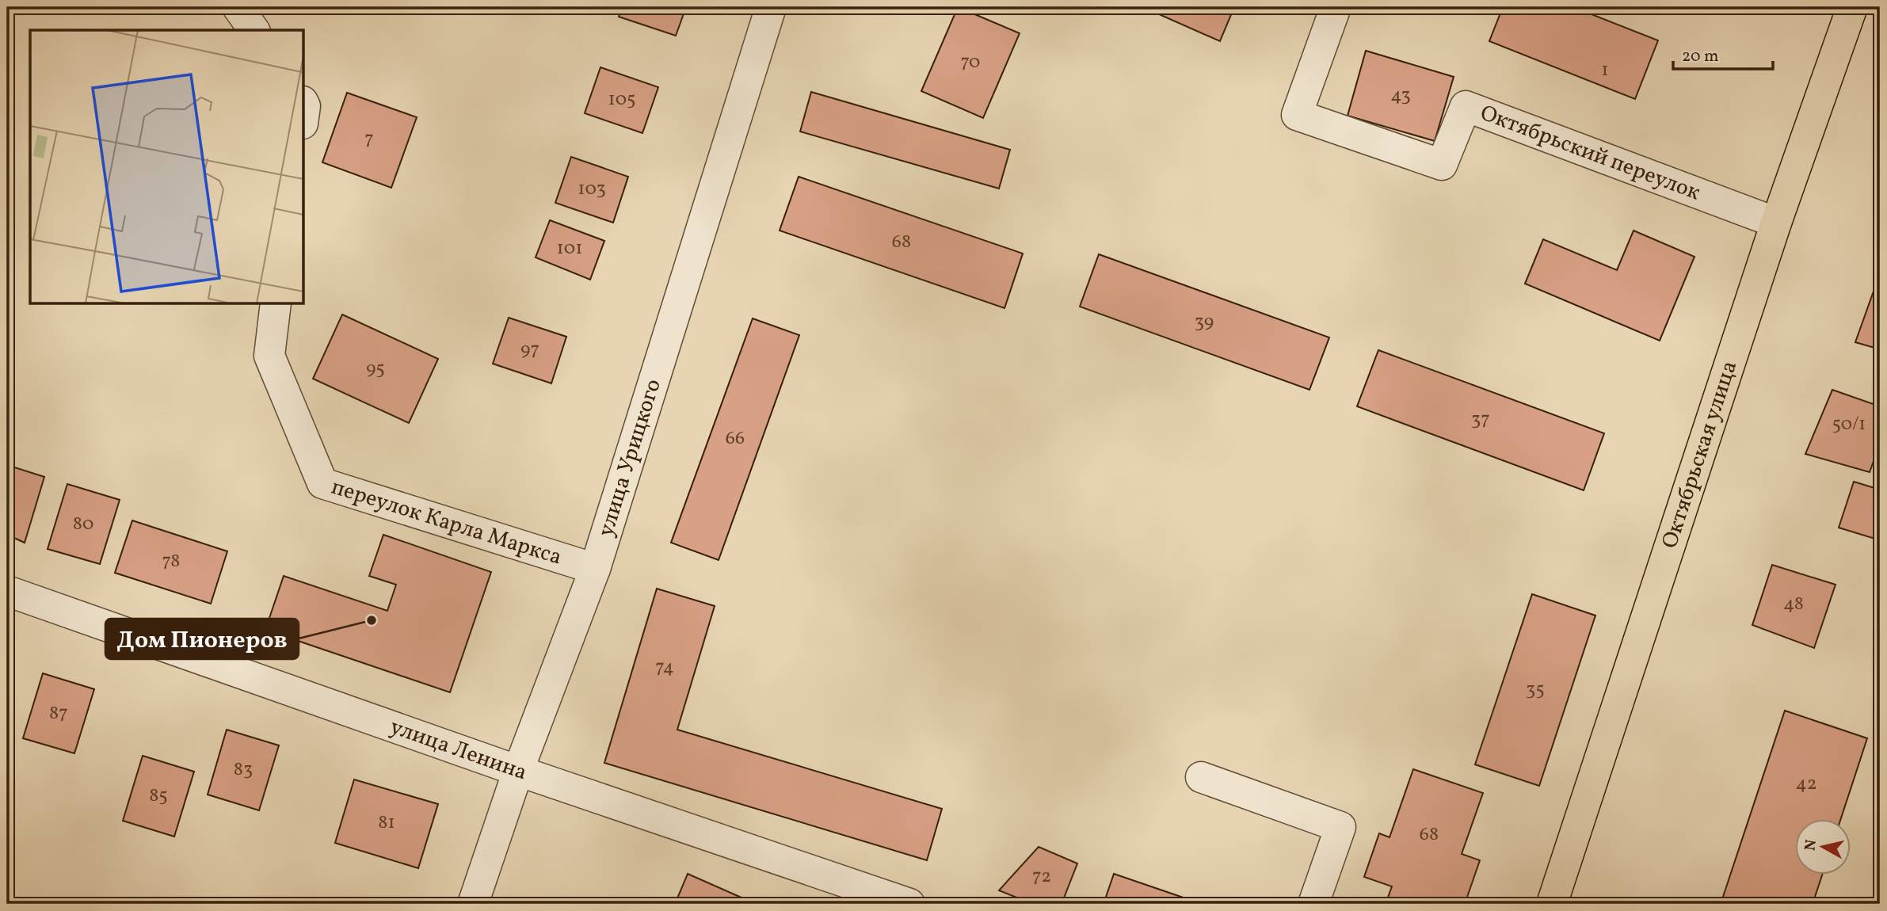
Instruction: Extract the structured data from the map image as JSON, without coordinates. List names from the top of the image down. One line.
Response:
{"streets":{"main road":["Октябрьская улица"],"street":["Октябрьский переулок","улица Урицкого","переулок Карла Маркса","улица Ленина"]},"crossings":[["Октябрьский переулок","Октябрьская улица"],["улица Урицкого","переулок Карла Маркса"],["улица Урицкого","улица Ленина"]],"places":["Дом Пионеров"],"house_numbers":["70","1","43","105","7","103","68","101","39","97","95","37","50/1","66","80","78","48","74","35","87","83","42","85","81","68","72"],"scale_bar":"20 m","north":"left"}
